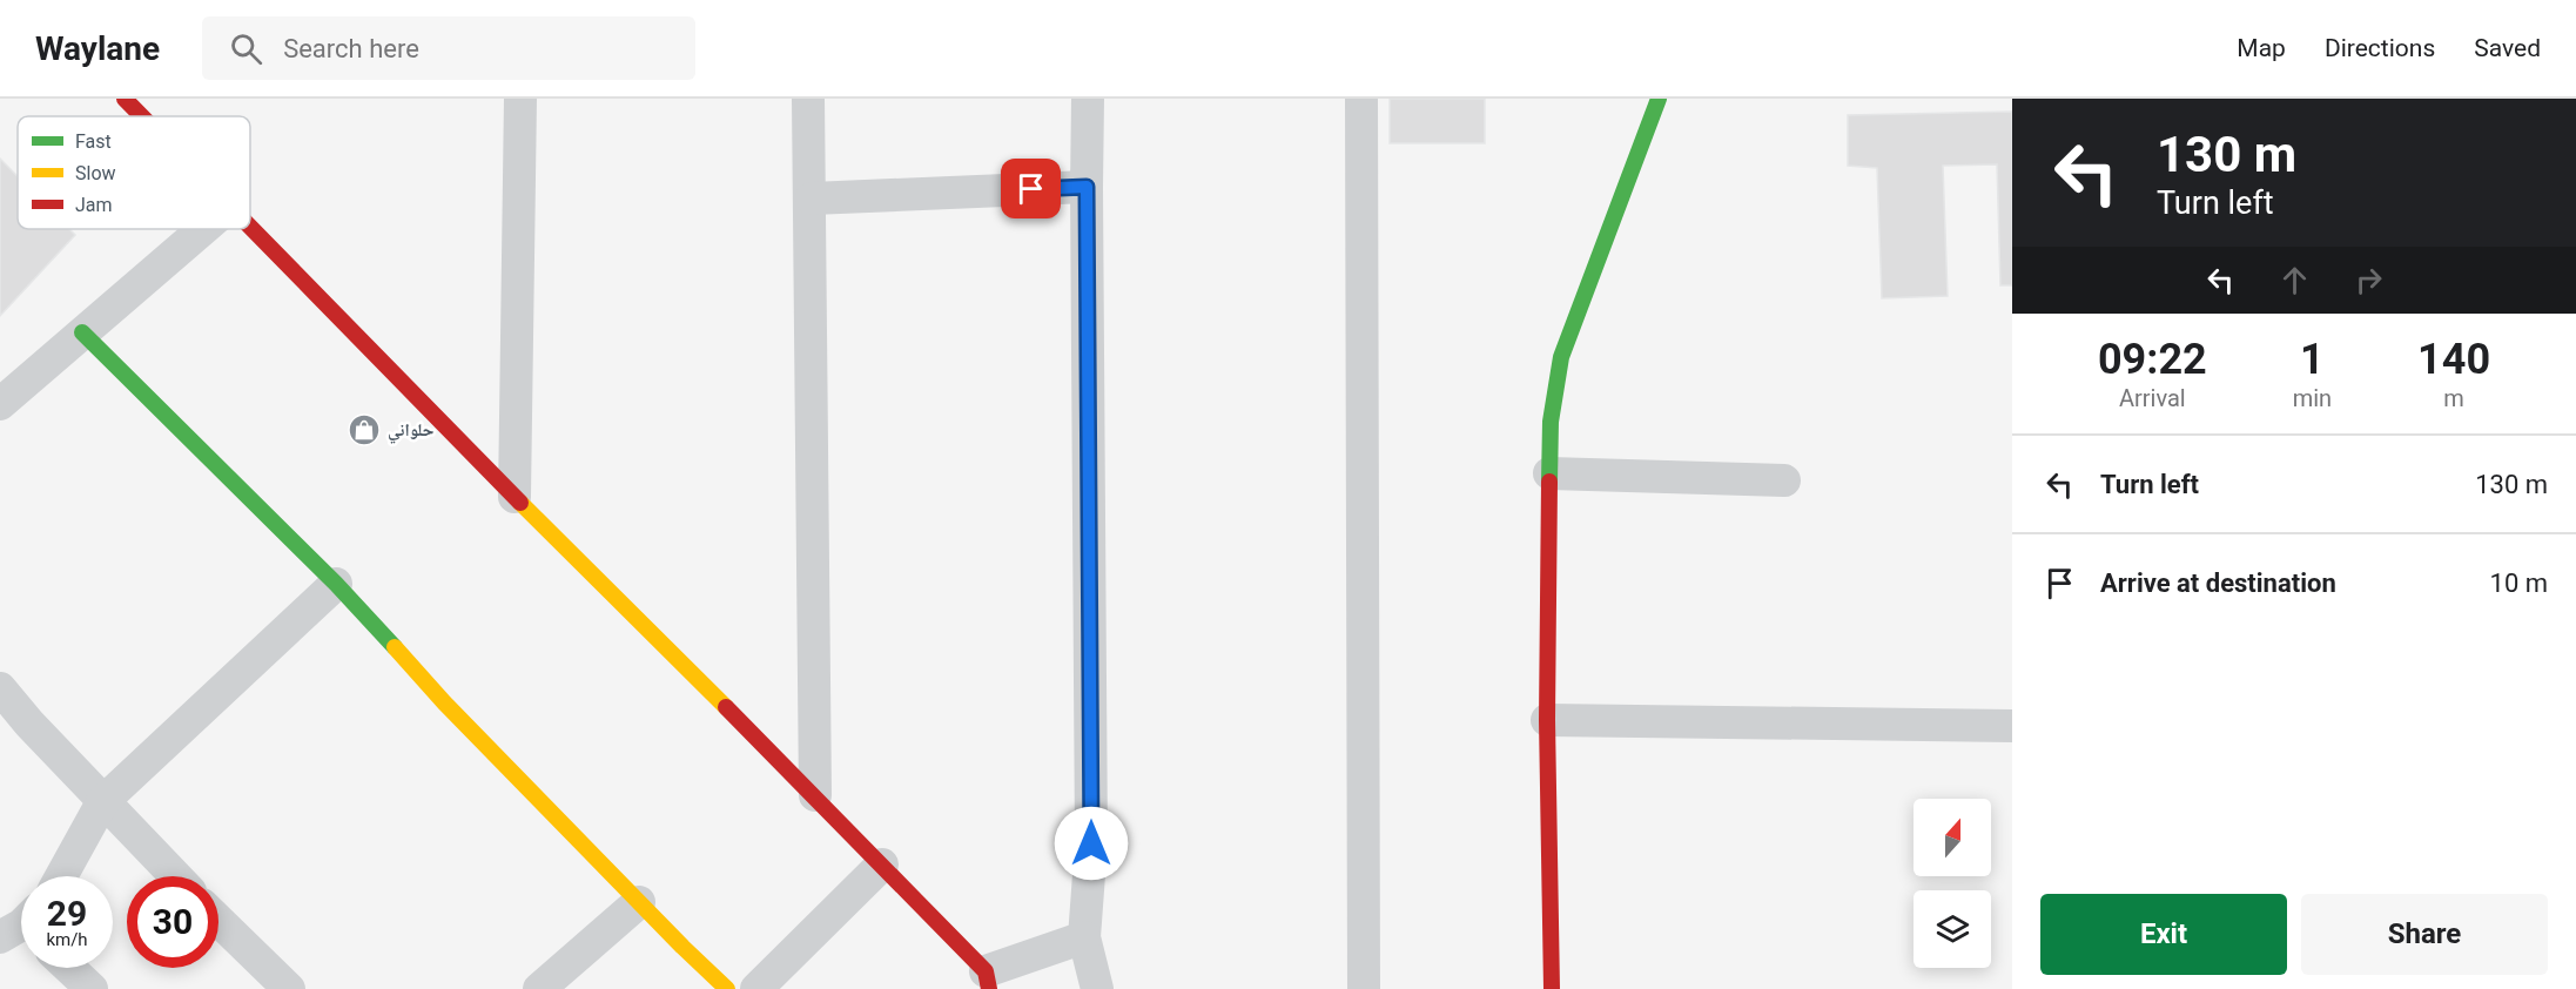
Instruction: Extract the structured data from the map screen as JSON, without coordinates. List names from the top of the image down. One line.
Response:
{"places":{"shop":["حلواني"]},"legend":["Fast","Slow","Jam"],"north":"top","page":{"header":"Waylane","search":"Search here","nav":["Map","Directions","Saved"],"turn":["130 m","Turn left"],"eta":["09:22","Arrival","1","min","140","m"],"list":[{"name":"Turn left","value":"130 m"},{"name":"Arrive at destination","value":"10 m"}],"speed":"29 km/h","limit":"30","buttons":["Exit","Share"]}}
